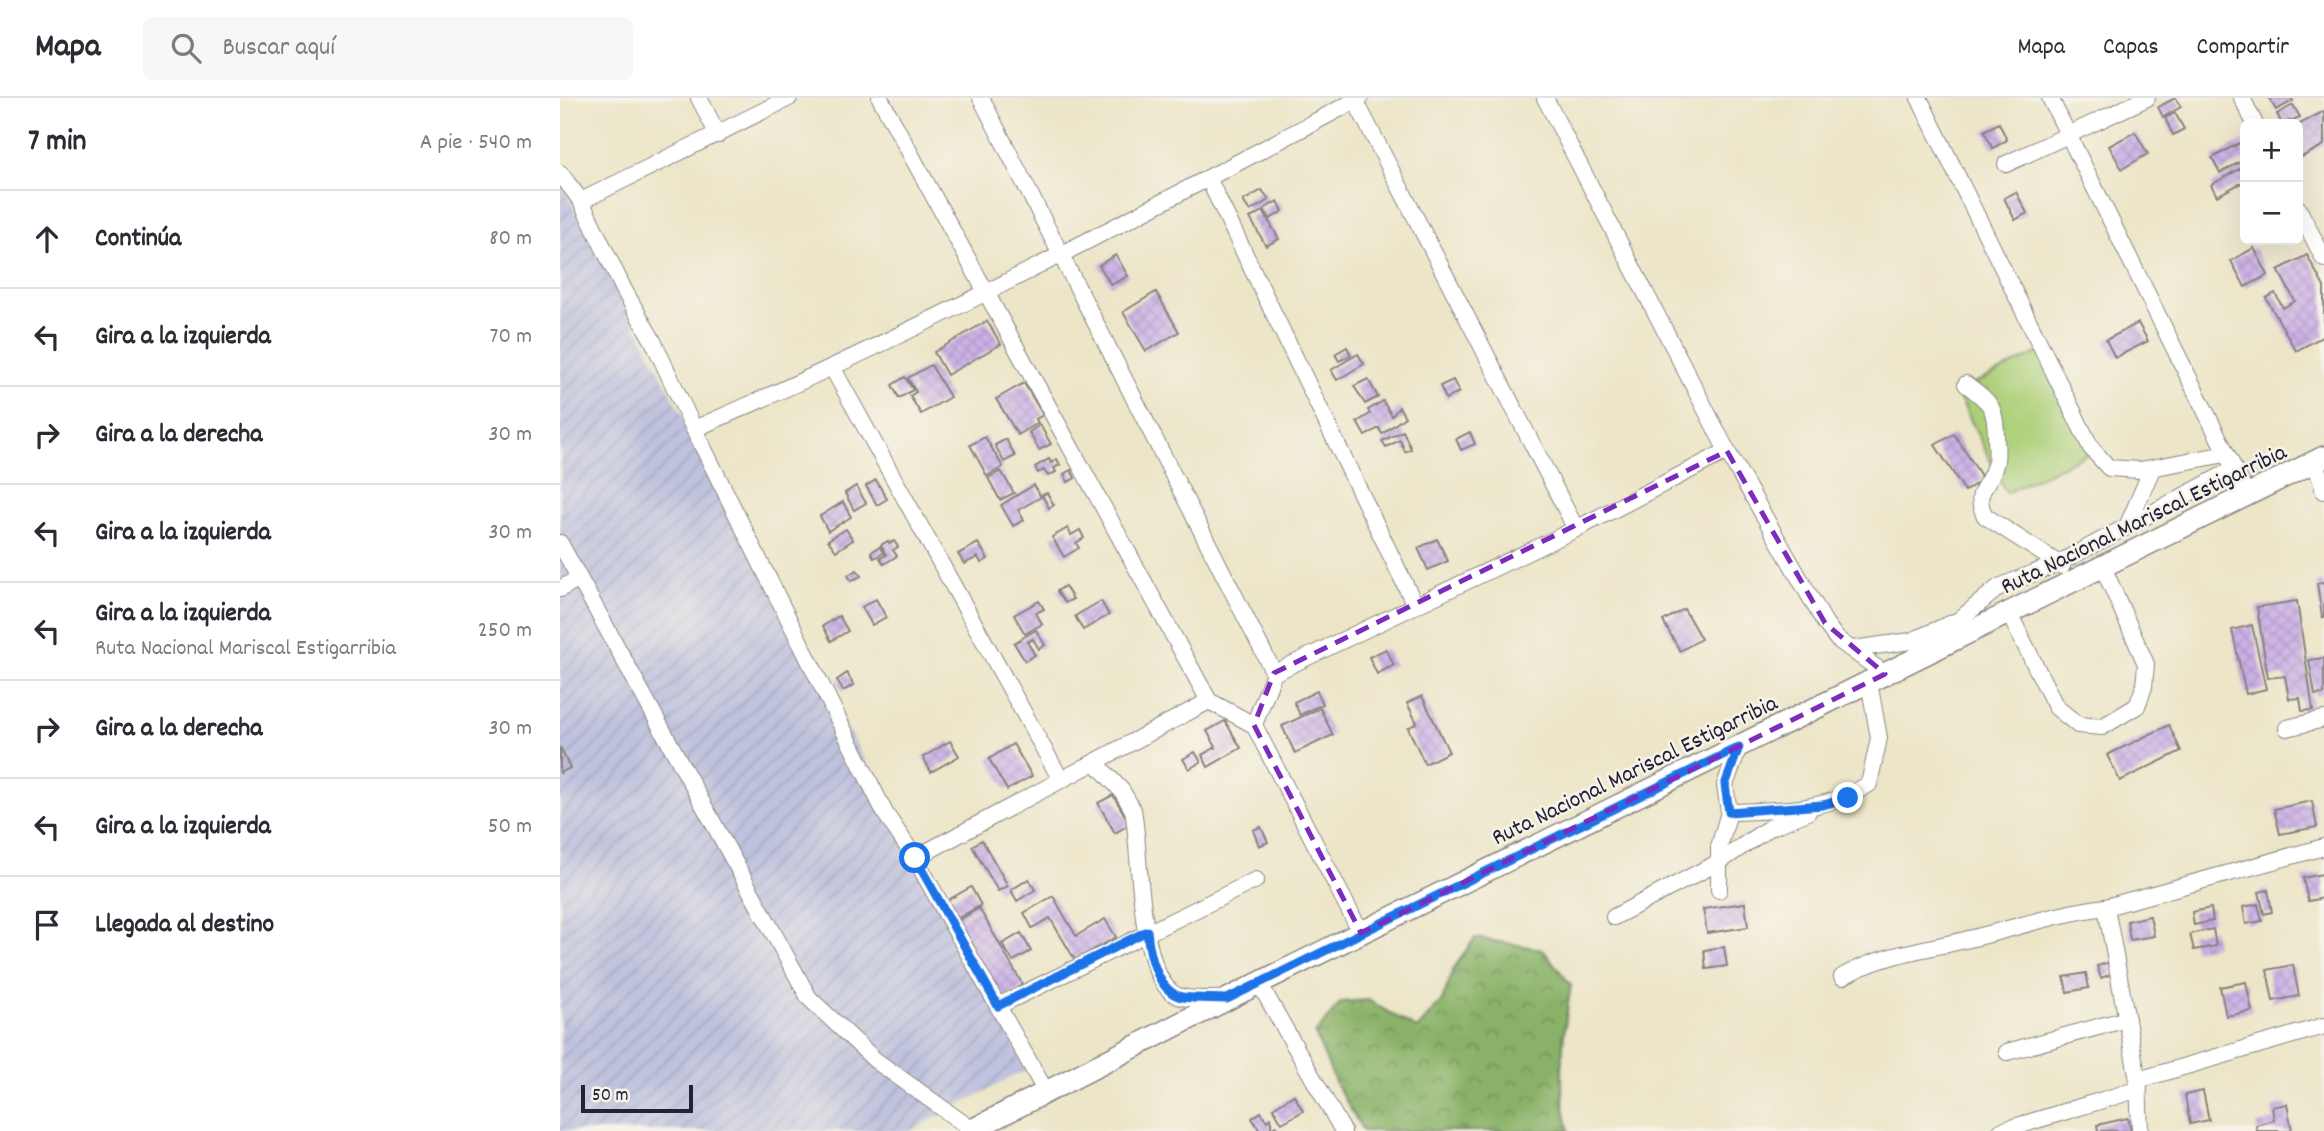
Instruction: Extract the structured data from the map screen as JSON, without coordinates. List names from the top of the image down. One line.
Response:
{"streets":{"main road":["Ruta Nacional Mariscal Estigarribia"]},"scale_bar":"50 m","page":{"header":"Mapa","search":"Buscar aquí","nav":["Mapa","Capas","Compartir"],"heading":["7 min","A pie · 540 m"],"map_buttons":["+","−"],"list":[["Continúa","80 m"],["Gira a la izquierda","70 m"],["Gira a la derecha","30 m"],["Gira a la izquierda","30 m"],["Gira a la izquierda","Ruta Nacional Mariscal Estigarribia","250 m"],["Gira a la derecha","30 m"],["Gira a la izquierda","50 m"],"Llegada al destino"],"scale":"50 m"}}
